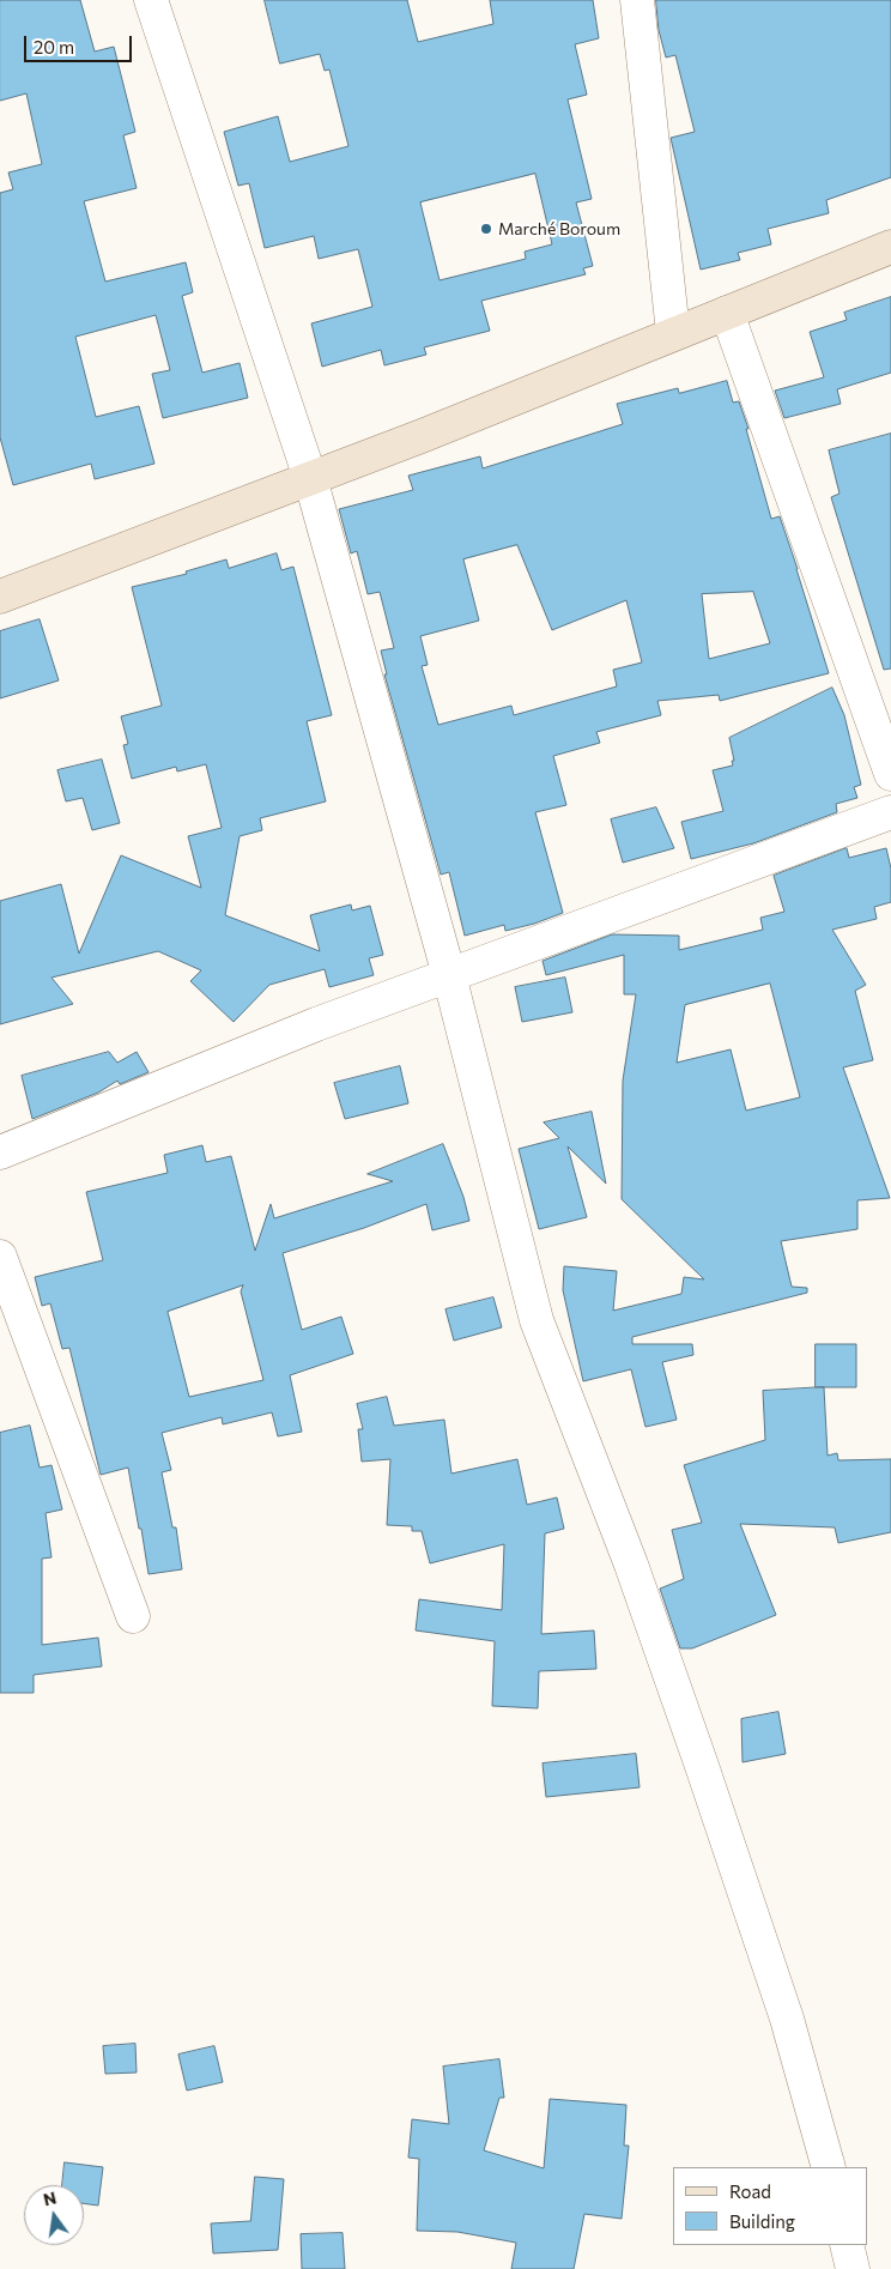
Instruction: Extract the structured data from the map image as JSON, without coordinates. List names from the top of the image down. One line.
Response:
{"places":["Marché Boroum"],"legend":["Road","Building"],"scale_bar":"20 m","north":"top"}
